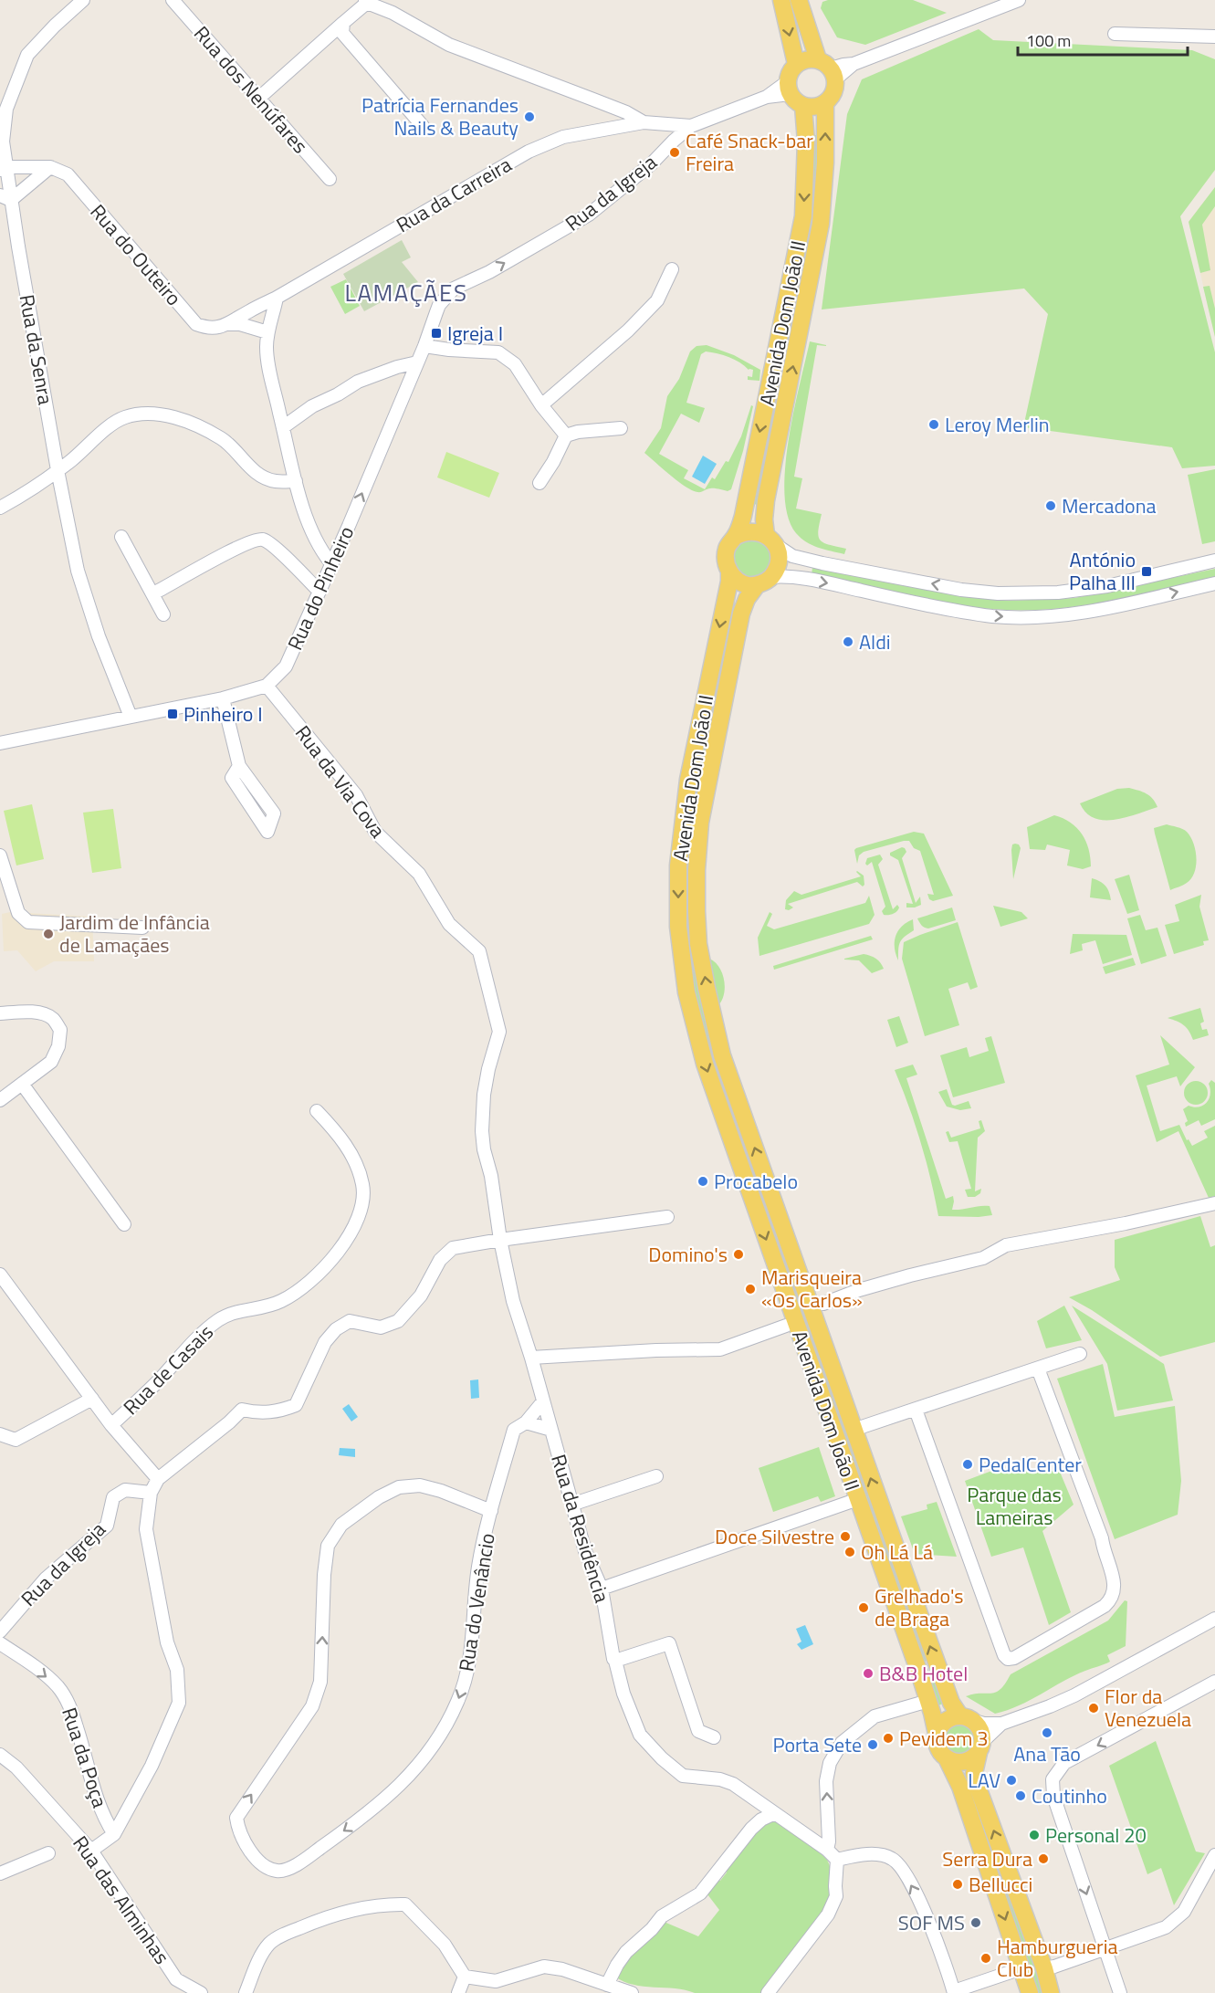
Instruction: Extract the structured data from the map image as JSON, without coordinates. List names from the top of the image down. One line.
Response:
{"streets":{"main road":["Avenida Dom João II"],"street":["Rua dos Nenúfares","Rua da Igreja","Rua da Carreira","Rua do Outeiro","Rua da Senra","Rua do Pinheiro","Rua da Via Cova","Rua de Casais","Rua da Residência","Rua do Venâncio","Rua da Poça","Rua das Alminhas"]},"crossings":[["Rua da Igreja","Avenida Dom João II"],["Rua da Igreja","Rua do Pinheiro"],["Rua da Carreira","Rua do Outeiro"],["Rua do Pinheiro","Rua da Via Cova"],["Rua da Via Cova","Rua da Residência"],["Rua da Residência","Rua do Venâncio"]],"one_way":["Rua da Igreja","Rua do Pinheiro","Rua da Poça"],"districts":["LAMAÇÃES"],"parks":["Parque das Lameiras"],"places":{"other":["Patrícia Fernandes Nails & Beauty","Café Snack-bar Freira","Leroy Merlin","Mercadona","Aldi","Jardim de Infância de Lamaçães","Procabelo","Domino's","Marisqueira «Os Carlos»","PedalCenter","Doce Silvestre","Oh Lá Lá","Grelhado's de Braga","B&B Hotel","Flor da Venezuela","Ana Tão","Pevidem 3","Porta Sete","LAV","Coutinho","Personal 20","Serra Dura","Bellucci","SOF MS","Hamburgueria Club"],"transit":["Igreja I","António Palha III","Pinheiro I"]},"scale_bar":"100 m"}
